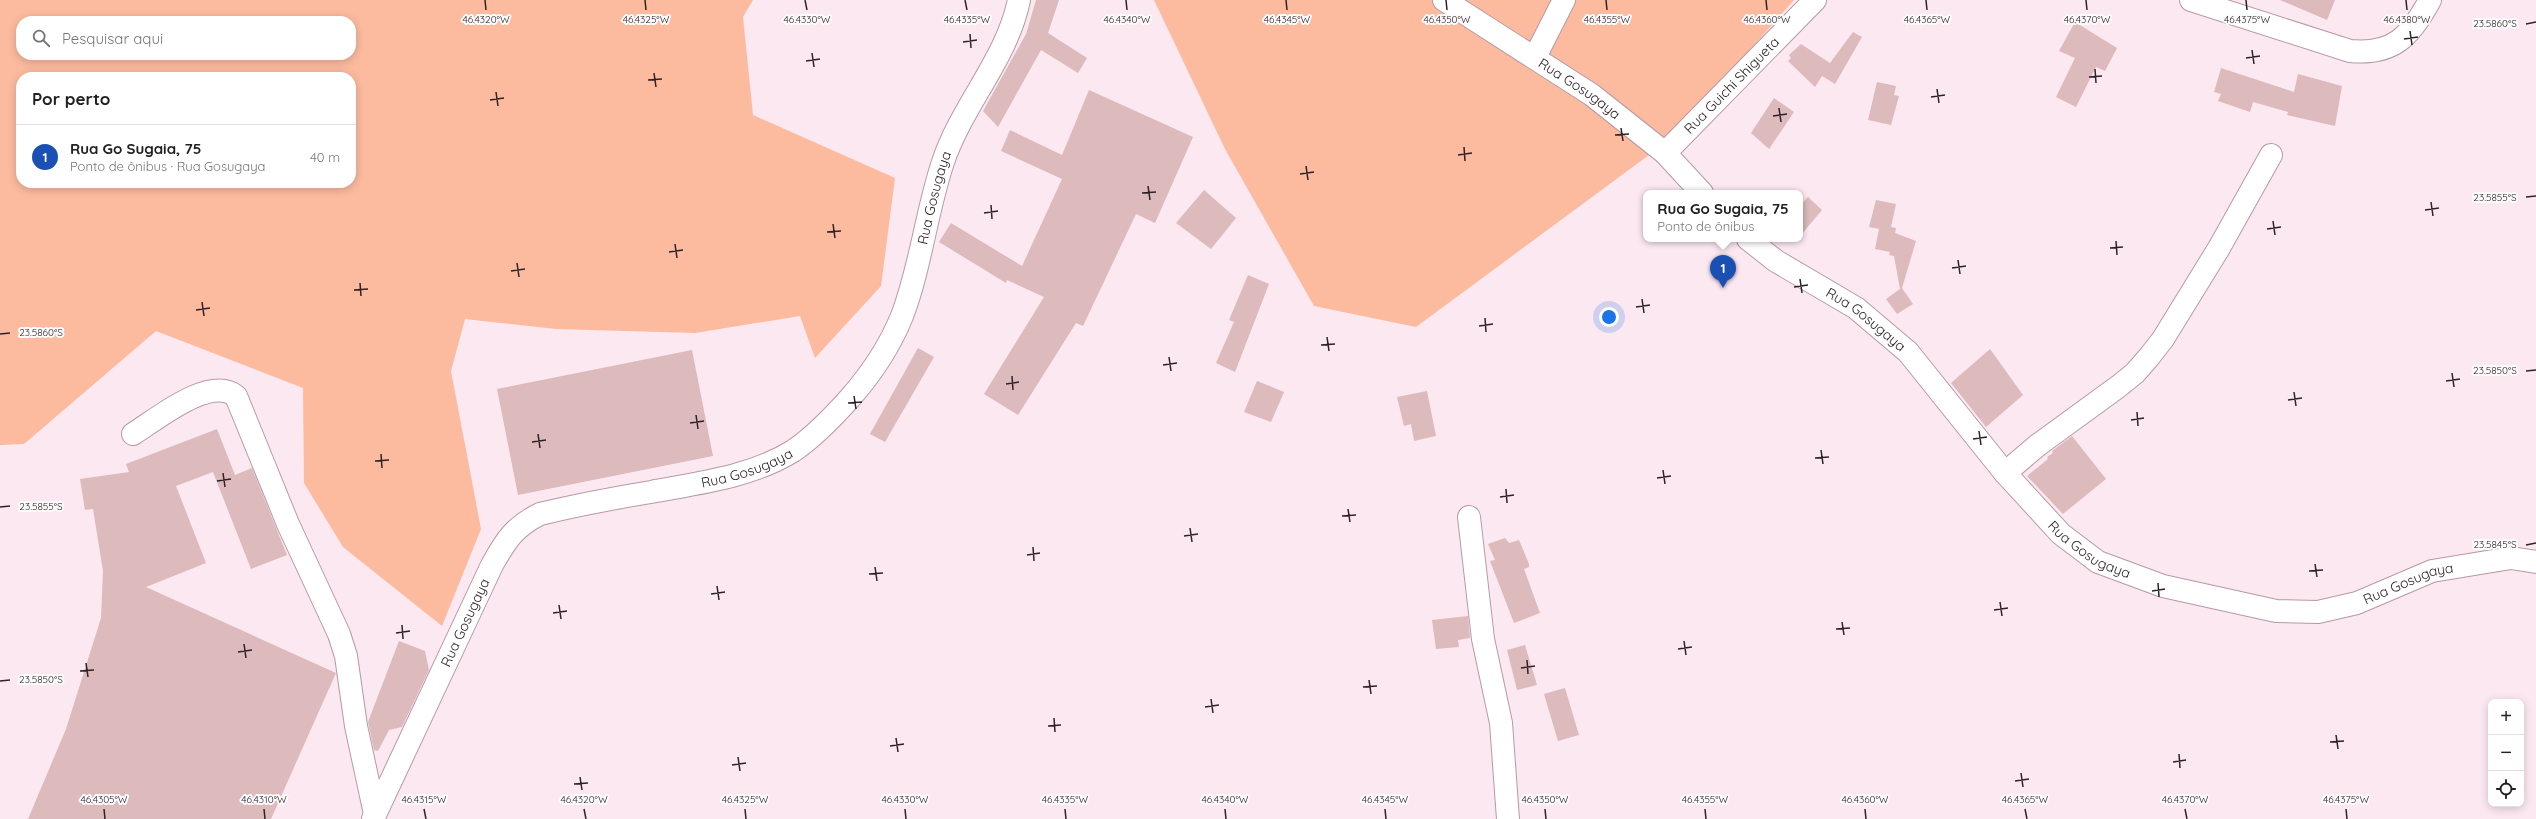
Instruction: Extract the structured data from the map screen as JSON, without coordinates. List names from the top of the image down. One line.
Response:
{"streets":{"street":["Rua Guichi Shigueta","Rua Gosugaya"]},"crossings":[["Rua Guichi Shigueta","Rua Gosugaya"]],"page":{"search":"Pesquisar aqui","heading":"Por perto","list":[{"mark":"1","name":"Rua Go Sugaia, 75","note":"Ponto de ônibus · Rua Gosugaya","value":"40 m"}],"popup":["Rua Go Sugaia, 75","Ponto de ônibus"],"pins":"1","map_buttons":["+","−"]},"coordinates":["46.4320°W","46.4325°W","46.4330°W","46.4335°W","46.4340°W","46.4345°W","46.4350°W","46.4355°W","46.4360°W","46.4365°W","46.4370°W","46.4375°W","46.4380°W","23.5860°S","23.5855°S","23.5850°S","23.5845°S","46.4305°W","46.4310°W","46.4315°W"]}
